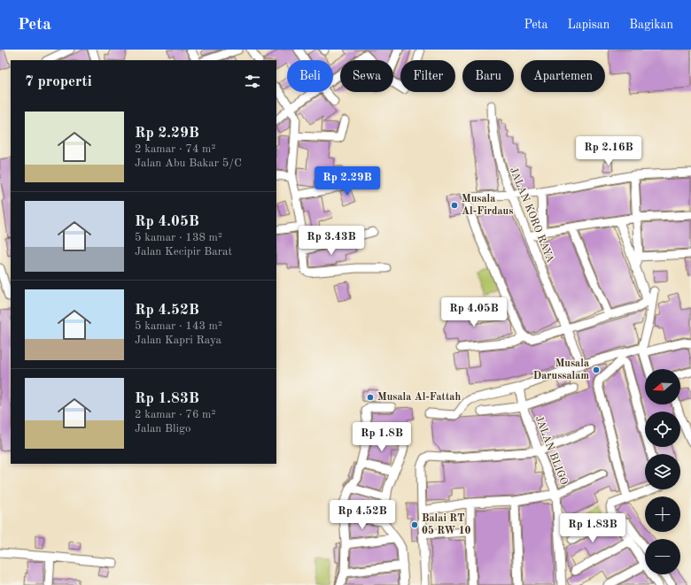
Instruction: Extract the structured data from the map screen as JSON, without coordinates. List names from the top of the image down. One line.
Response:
{"streets":{"street":["JALAN KORO RAYA","JALAN BLIGO"]},"places":["Musala Al-Firdaus","Musala Darussalam","Musala Al-Fattah","Balai RT 05 RW 10"],"north":"left","page":{"header":"Peta","nav":["Peta","Lapisan","Bagikan"],"chip":["Beli","Sewa","Filter","Baru","Apartemen"],"heading":"7 properti","list":[{"name":"Rp 2.29B","note":"2 kamar · 74 m² · Jalan Abu Bakar 5/C"},{"name":"Rp 4.05B","note":"5 kamar · 138 m² · Jalan Kecipir Barat"},{"name":"Rp 4.52B","note":"5 kamar · 143 m² · Jalan Kapri Raya"},{"name":"Rp 1.83B","note":"2 kamar · 76 m² · Jalan Bligo"}],"price":["Rp 2.16B","Rp 2.29B","Rp 3.43B","Rp 4.05B","Rp 1.8B","Rp 4.52B","Rp 1.83B"],"map_buttons":["+","−"]}}
